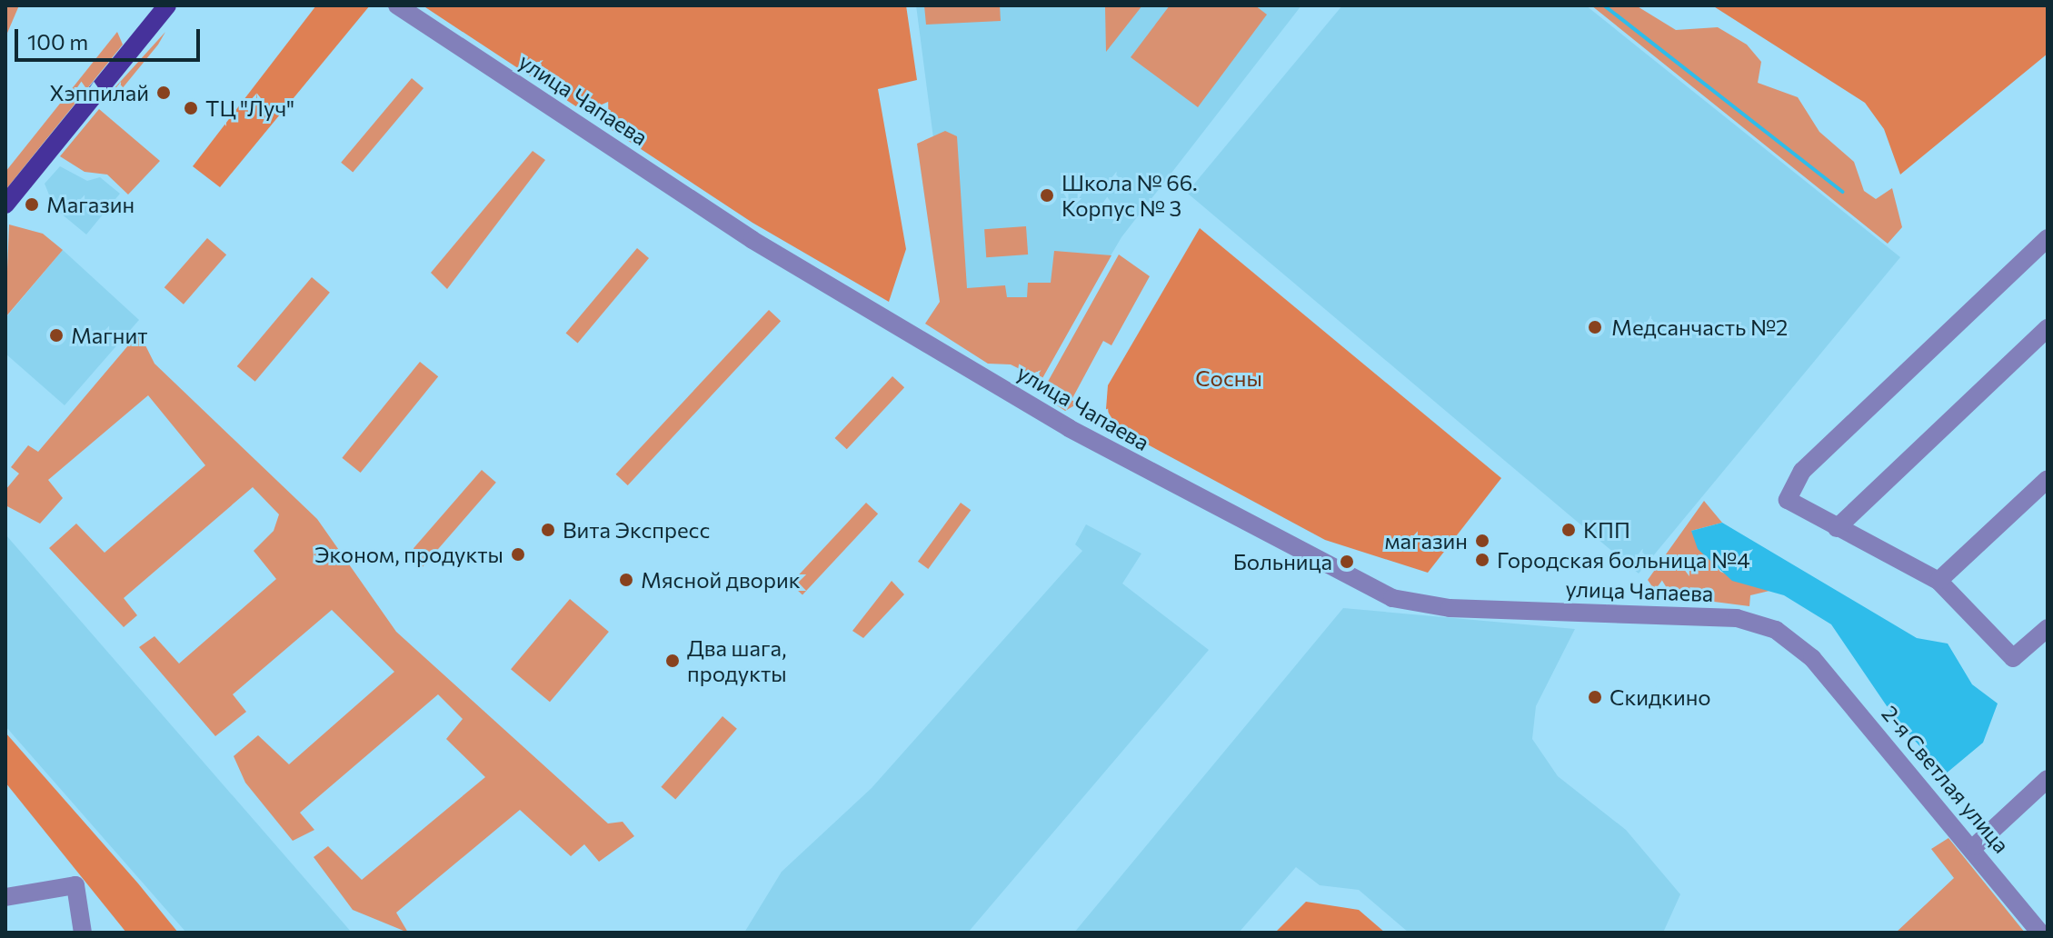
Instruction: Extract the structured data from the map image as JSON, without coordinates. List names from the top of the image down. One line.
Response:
{"streets":{"street":["улица Чапаева","2-я Светлая улица"]},"crossings":[["улица Чапаева","2-я Светлая улица"]],"parks":["Сосны"],"places":["Хэппилай","ТЦ \"Луч\"","Школа № 66. Корпус № 3","Магазин","Медсанчасть №2","Магнит","Вита Экспресс","КПП","магазин","Эконом, продукты","Городская больница №4","Больница","Мясной дворик","Два шага, продукты","Скидкино"],"scale_bar":"100 m"}
